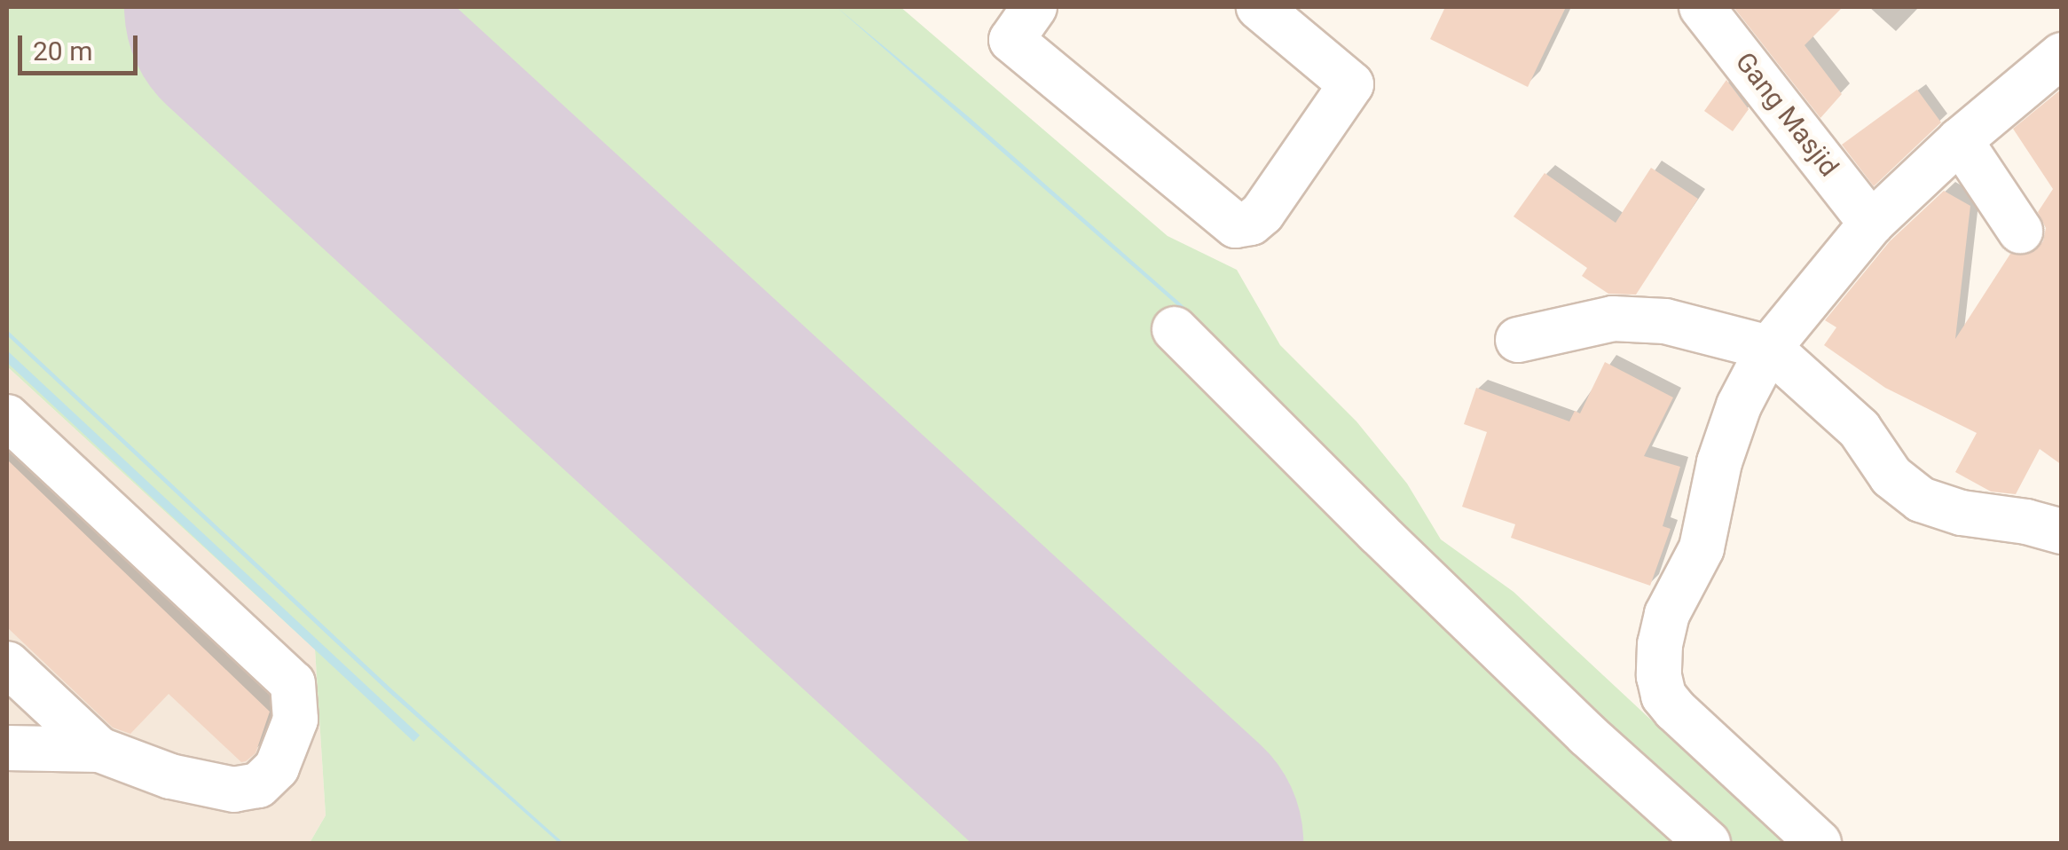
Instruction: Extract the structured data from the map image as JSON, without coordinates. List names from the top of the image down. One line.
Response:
{"streets":{"street":["Gang Masjid"]},"scale_bar":"20 m"}
